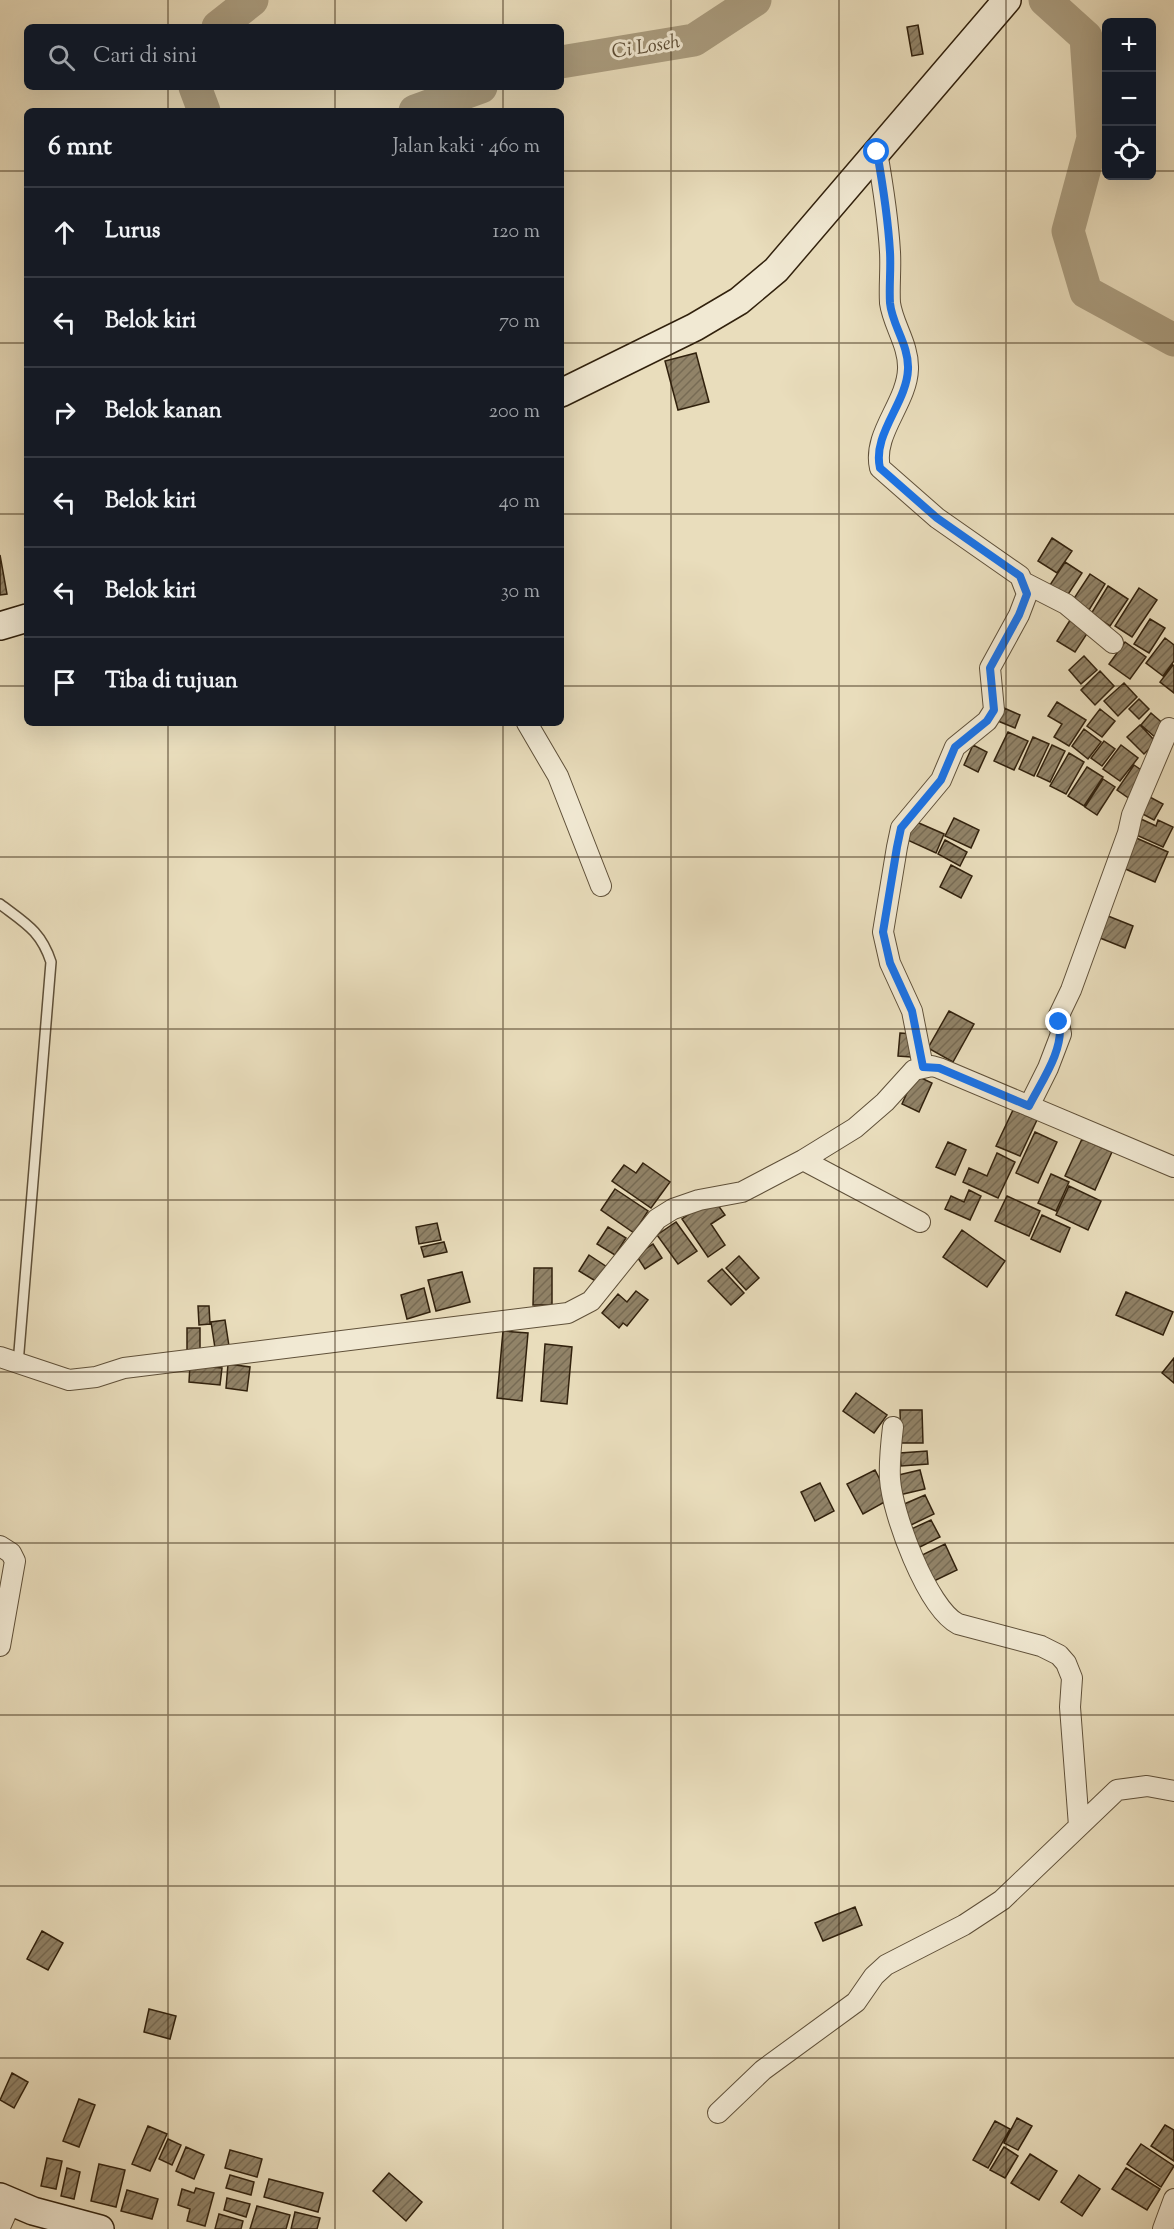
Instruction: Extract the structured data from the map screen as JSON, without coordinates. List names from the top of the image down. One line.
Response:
{"water":["Ci Loseh"],"page":{"map_buttons":["+","−"],"search":"Cari di sini","heading":["6 mnt","Jalan kaki · 460 m"],"list":[["Lurus","120 m"],["Belok kiri","70 m"],["Belok kanan","200 m"],["Belok kiri","40 m"],["Belok kiri","30 m"],"Tiba di tujuan"]}}
